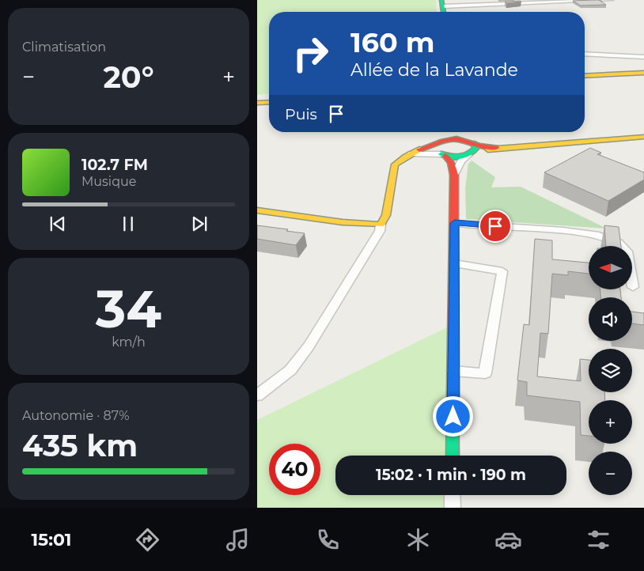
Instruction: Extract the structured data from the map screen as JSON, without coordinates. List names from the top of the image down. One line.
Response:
{"north":"left","page":{"tile":["Climatisation",["34","km/h"],["Autonomie · 87%","435 km"]],"turn":["160 m","Allée de la Lavande"],"heat":["−","20°","+"],"then":"Puis","song":["102.7 FM","Musique"],"map_buttons":["+","−"],"limit":"40","trip":"15:02 · 1 min · 190 m","tabs":"15:01"}}
